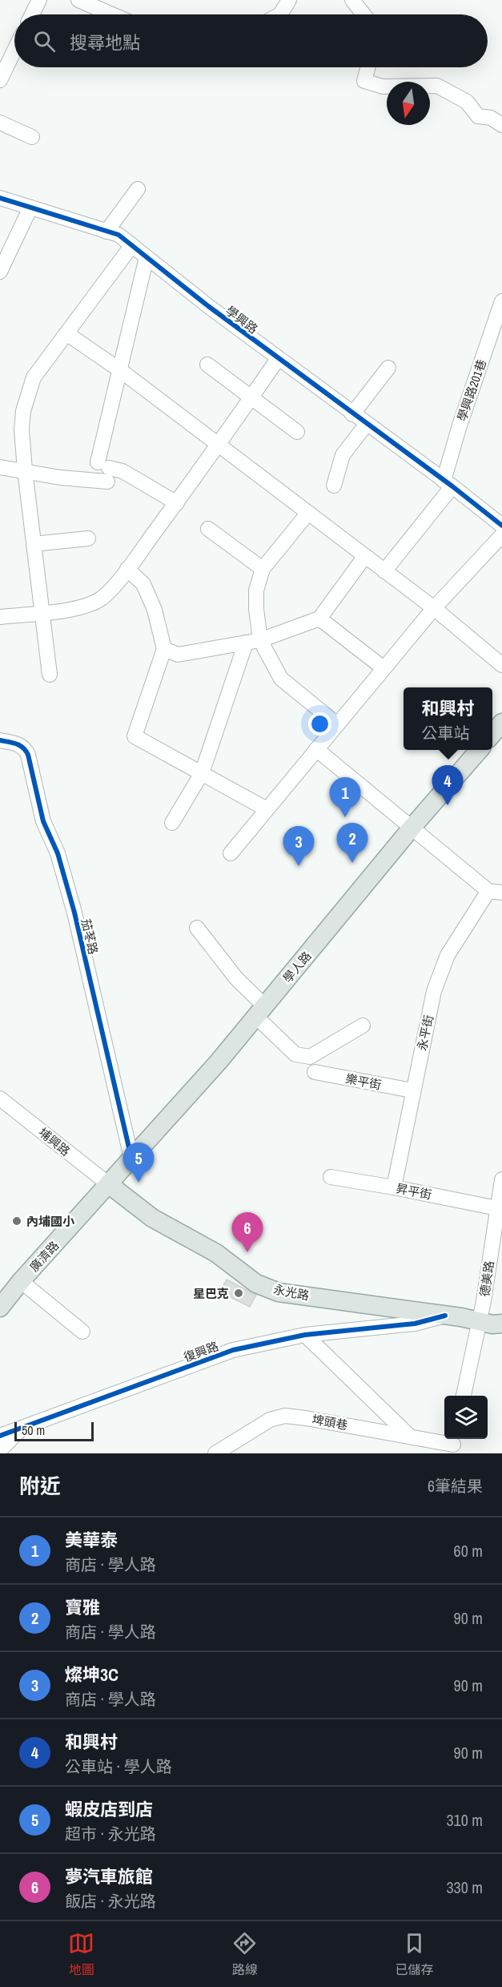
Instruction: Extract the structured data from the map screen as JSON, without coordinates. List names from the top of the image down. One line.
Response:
{"streets":{"main road":["學人路","廣濟路","永光路","復興路"],"street":["學興路","學興路201巷","茄苳路","永平街","樂平街","埔興路","昇平街","德美路","埤頭巷"]},"crossings":[["學興路","學興路201巷"],["茄苳路","學人路"],["學人路","埔興路"],["學人路","廣濟路"],["學人路","永光路"],["永平街","樂平街"],["永平街","昇平街"],["埔興路","廣濟路"],["埔興路","永光路"],["昇平街","德美路"],["廣濟路","永光路"],["德美路","復興路"],["永光路","復興路"]],"places":["內埔國小","星巴克"],"scale_bar":"50 m","north":"bottom","page":{"search":"搜尋地點","popup":["和興村","公車站"],"pins":["4","1","2","3","5","6"],"scale":"50 m","heading":["附近","6筆結果"],"list":[{"mark":"1","name":"美華泰","note":"商店 · 學人路","value":"60 m"},{"mark":"2","name":"寶雅","note":"商店 · 學人路","value":"90 m"},{"mark":"3","name":"燦坤3C","note":"商店 · 學人路","value":"90 m"},{"mark":"4","name":"和興村","note":"公車站 · 學人路","value":"90 m"},{"mark":"5","name":"蝦皮店到店","note":"超市 · 永光路","value":"310 m"},{"mark":"6","name":"夢汽車旅館","note":"飯店 · 永光路","value":"330 m"}],"nav":["地圖","路線","已儲存"]}}
